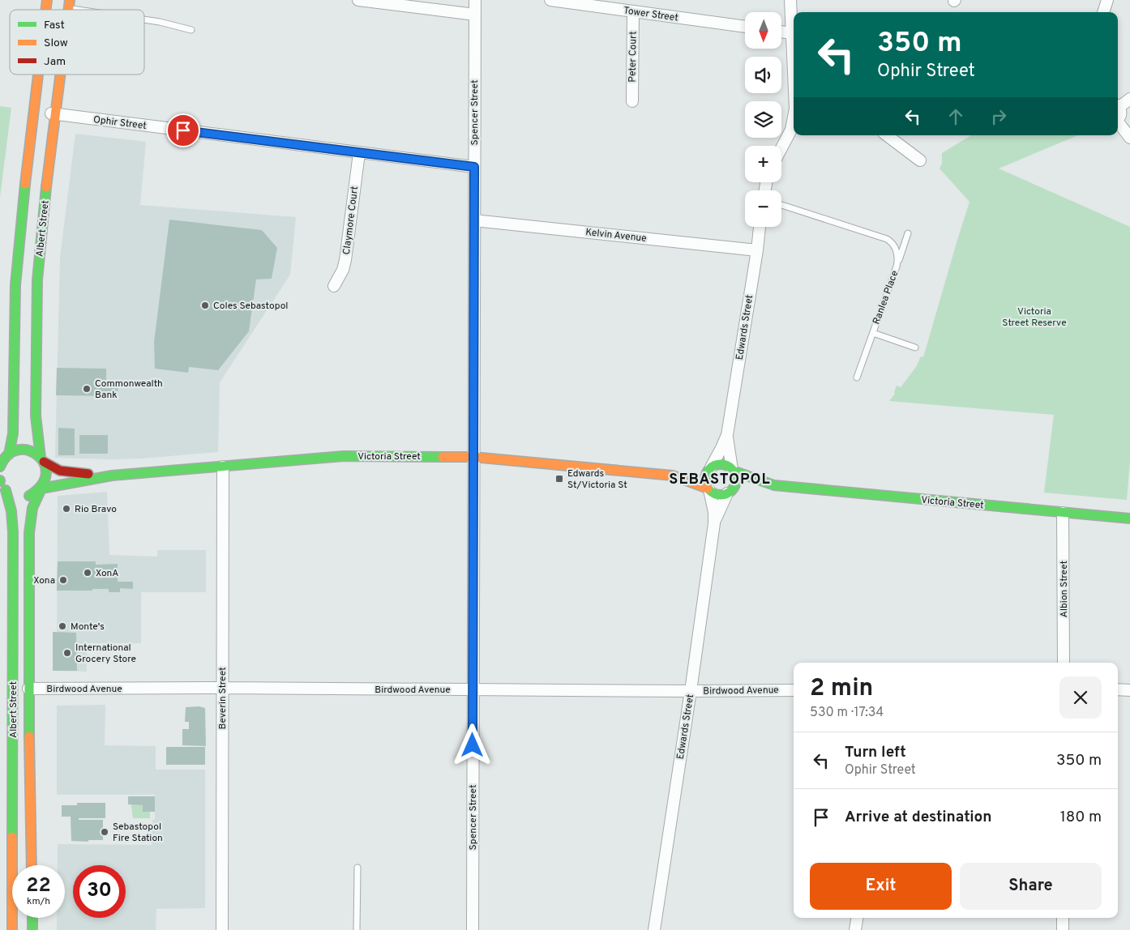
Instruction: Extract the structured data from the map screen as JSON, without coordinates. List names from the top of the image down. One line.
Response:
{"streets":{"main road":["Albert Street","Victoria Street"],"street":["Tower Street","Peter Court","Spencer Street","Ophir Street","Claymore Court","Kelvin Avenue","Edwards Street","Albion Street","Birdwood Avenue","Beverin Street"],"lane":["Ranlea Place"]},"crossings":[["Tower Street","Peter Court"],["Spencer Street","Ophir Street"],["Spencer Street","Kelvin Avenue"],["Spencer Street","Victoria Street"],["Spencer Street","Birdwood Avenue"],["Ophir Street","Claymore Court"],["Ophir Street","Albert Street"],["Albert Street","Victoria Street"],["Albert Street","Birdwood Avenue"],["Kelvin Avenue","Edwards Street"],["Edwards Street","Victoria Street"],["Edwards Street","Birdwood Avenue"],["Victoria Street","Albion Street"],["Victoria Street","Beverin Street"],["Birdwood Avenue","Beverin Street"]],"districts":["SEBASTOPOL"],"parks":["Victoria Street Reserve"],"places":{"other":["Coles Sebastopol","Commonwealth Bank","Rio Bravo","XonA","Xona","Monte's","International Grocery Store","Sebastopol Fire Station"],"transit":["Edwards St/Victoria St"]},"legend":["Fast","Slow","Jam"],"north":"bottom","page":{"map_buttons":["+","−"],"turn":["350 m","Ophir Street"],"heading":["2 min","530 m · 17:34"],"list":[{"name":"Turn left","note":"Ophir Street","value":"350 m"},{"name":"Arrive at destination","value":"180 m"}],"buttons":["Exit","Share"],"speed":"22 km/h","limit":"30"}}
